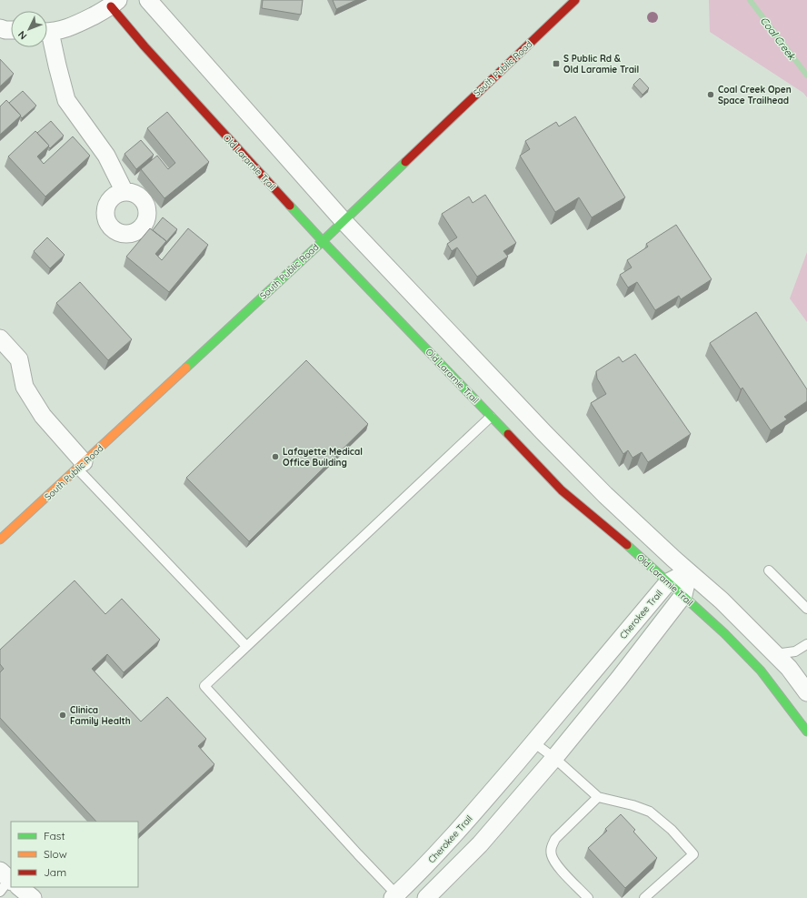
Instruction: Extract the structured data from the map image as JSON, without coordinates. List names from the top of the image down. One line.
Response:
{"streets":{"street":["South Public Road","Old Laramie Trail","Cherokee Trail"]},"crossings":[["South Public Road","Old Laramie Trail"],["Old Laramie Trail","Cherokee Trail"]],"water":["Coal Creek"],"places":{"transit":["S Public Rd & Old Laramie Trail"],"other":["Coal Creek Open Space Trailhead","Lafayette Medical Office Building","Clinica Family Health"]},"legend":["Fast","Slow","Jam"],"north":"bottom left"}
